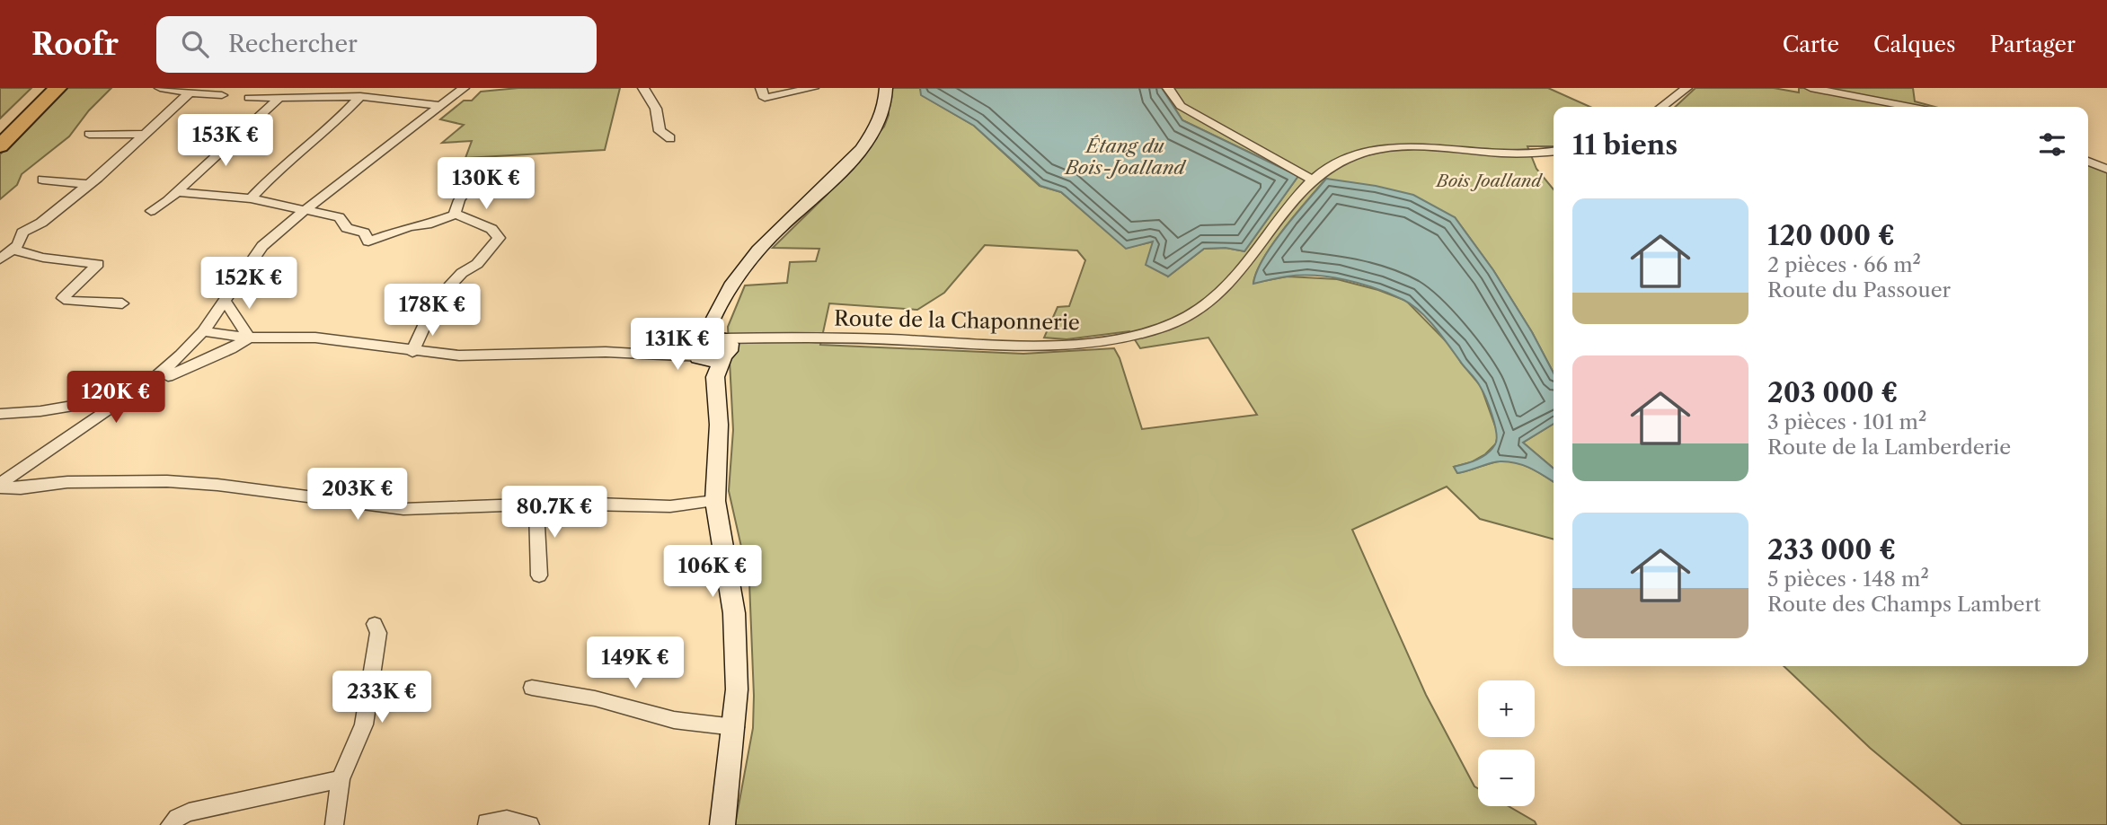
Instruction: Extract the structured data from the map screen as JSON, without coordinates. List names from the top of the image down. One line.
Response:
{"streets":{"street":["Route de la Chaponnerie"]},"water":["Étang du Bois-Joalland"],"parks":["Bois Joalland"],"page":{"header":"Roofr","search":"Rechercher","nav":["Carte","Calques","Partager"],"heading":"11 biens","price":["153K €","130K €","152K €","178K €","131K €","120K €","203K €","80.7K €","106K €","149K €","233K €"],"list":[{"name":"120 000 €","note":"2 pièces · 66 m² · Route du Passouer"},{"name":"203 000 €","note":"3 pièces · 101 m² · Route de la Lamberderie"},{"name":"233 000 €","note":"5 pièces · 148 m² · Route des Champs Lambert"}],"map_buttons":["+","−"]}}
